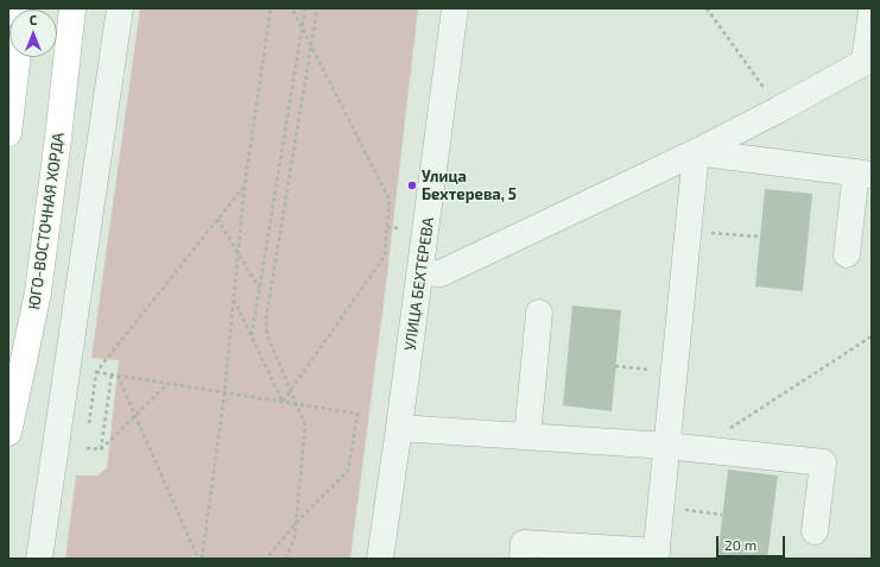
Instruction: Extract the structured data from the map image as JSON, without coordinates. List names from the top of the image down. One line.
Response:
{"streets":{"main road":["ЮГО-ВОСТОЧНАЯ ХОРДА"],"street":["УЛИЦА БЕХТЕРЕВА"]},"places":["Улица Бехтерева, 5"],"scale_bar":"20 m","north":"top"}
